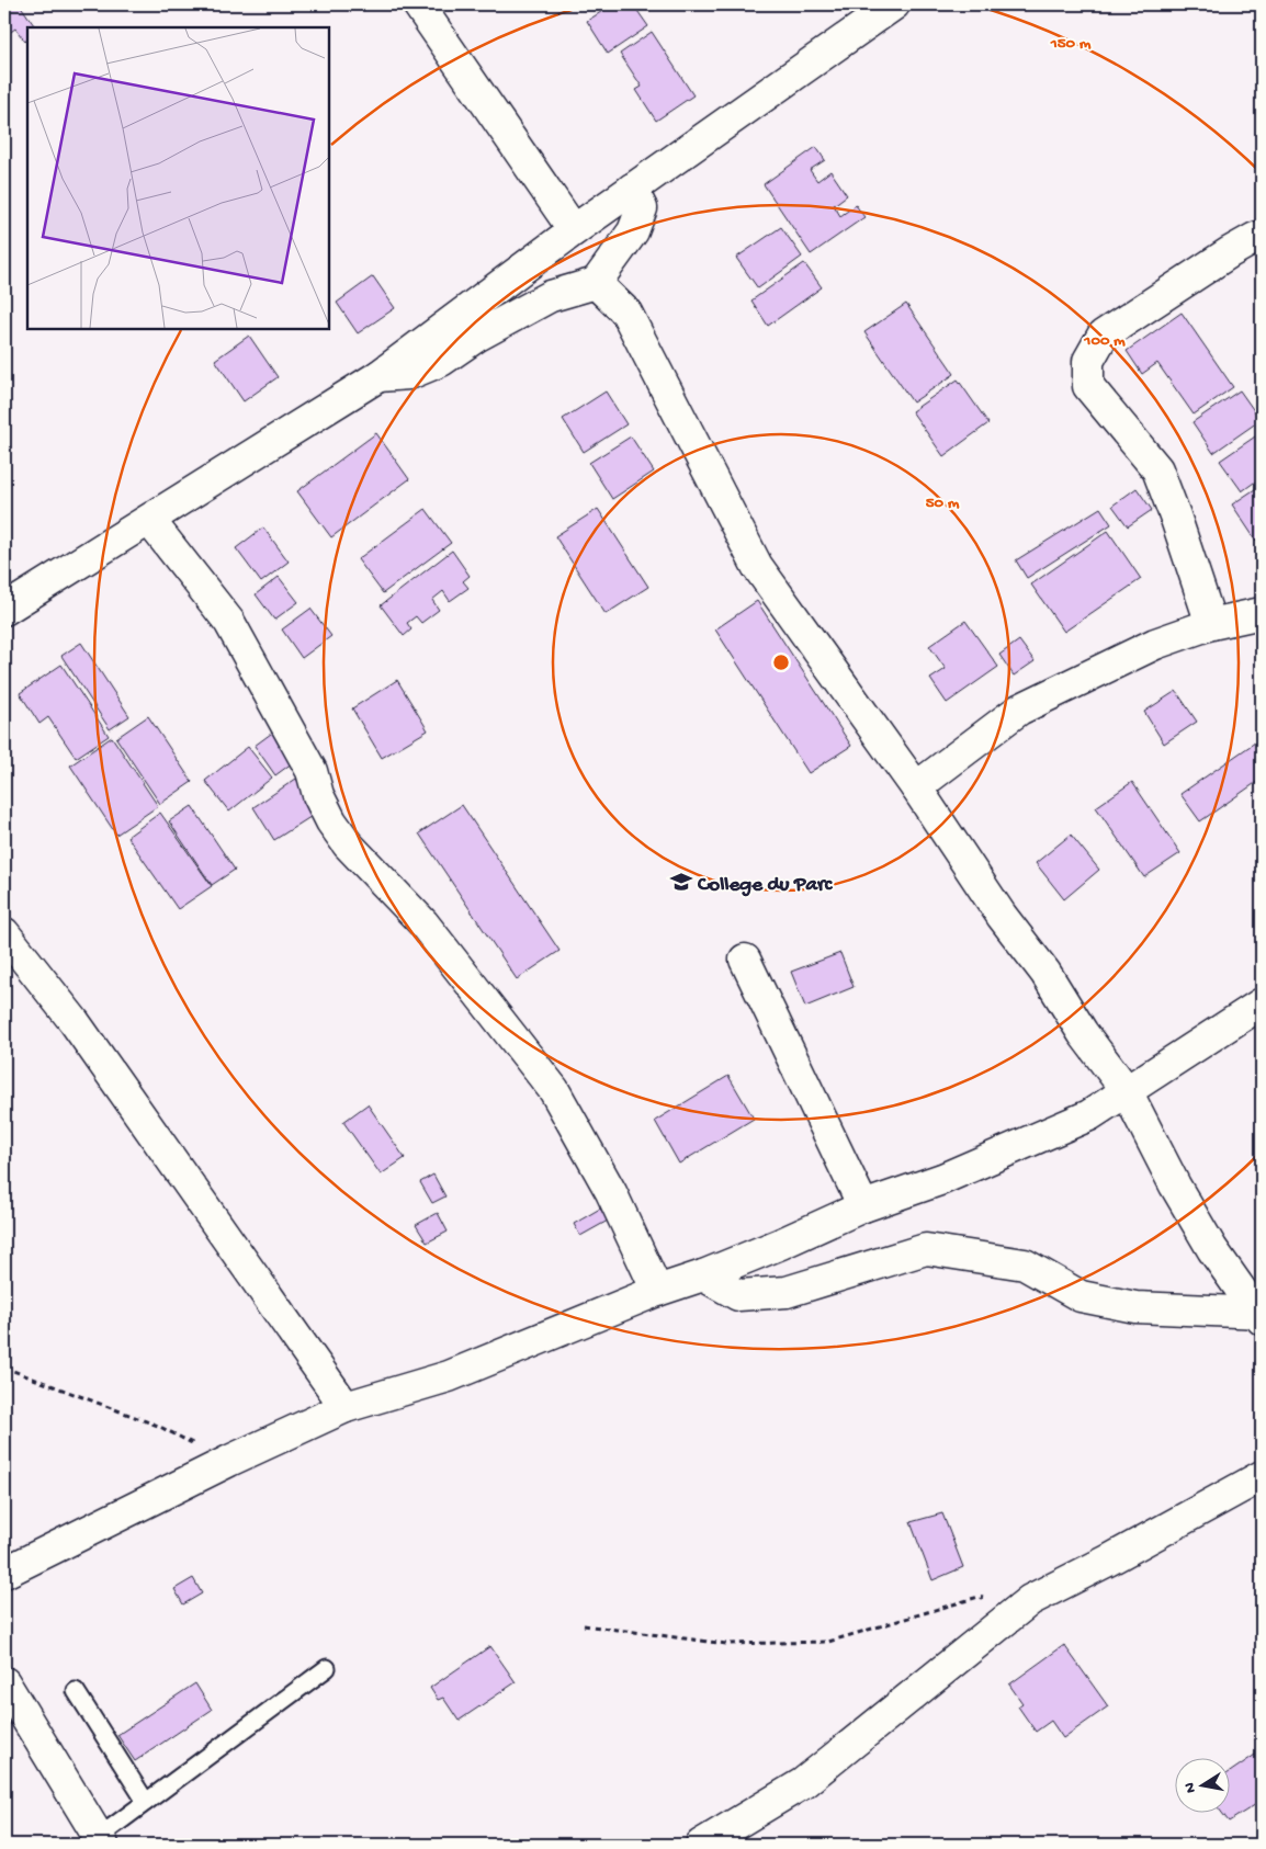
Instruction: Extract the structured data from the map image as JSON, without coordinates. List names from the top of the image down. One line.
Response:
{"places":{"school or university":["College du Parc"]},"north":"left","rings":["150 m","100 m","50 m"]}
